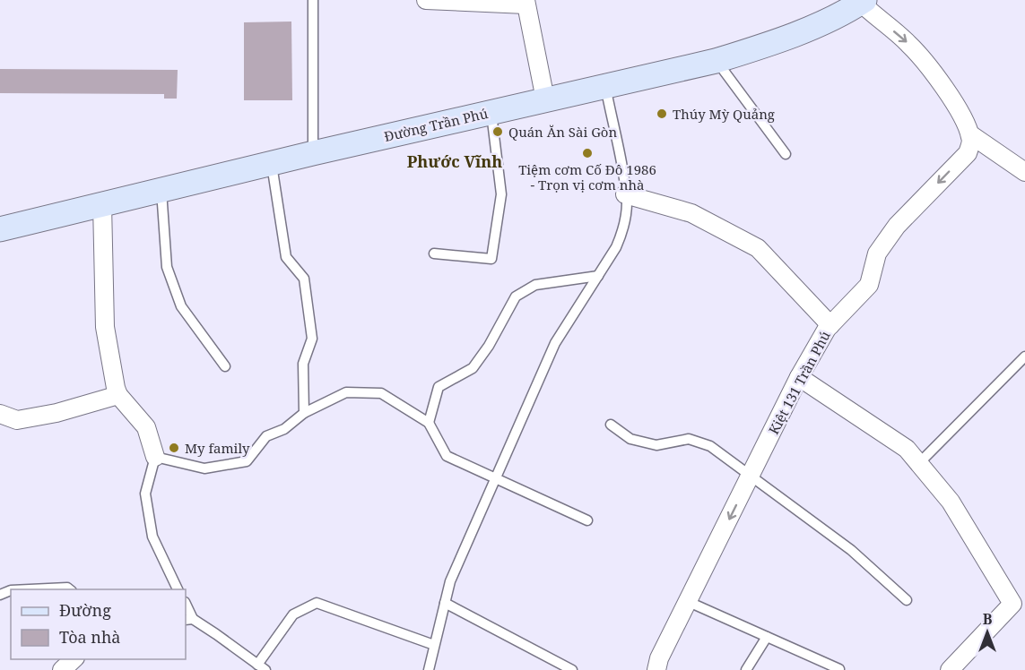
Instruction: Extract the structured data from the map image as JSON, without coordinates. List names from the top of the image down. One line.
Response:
{"streets":{"street":["Đường Trần Phú","Kiệt 131 Trần Phú"]},"one_way":["Kiệt 131 Trần Phú"],"districts":["Phước Vĩnh"],"places":["Thúy Mỳ Quảng","Quán Ăn Sài Gòn","Tiệm cơm Cố Đô 1986 - Trọn vị cơm nhà","My family"],"legend":["Đường","Tòa nhà"],"north":"top"}
